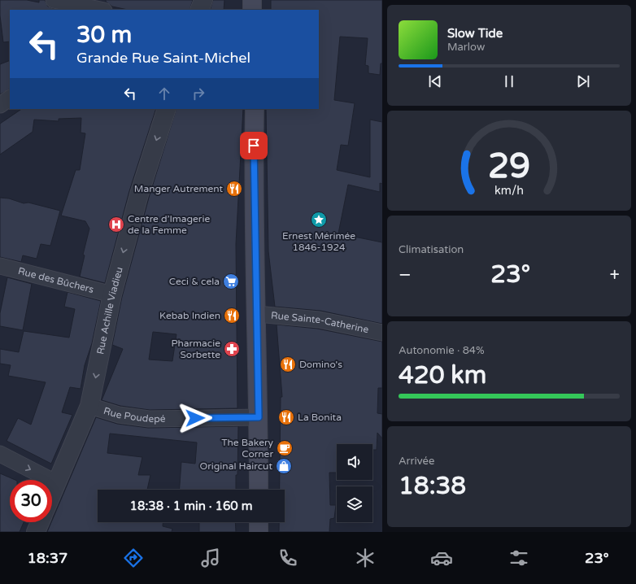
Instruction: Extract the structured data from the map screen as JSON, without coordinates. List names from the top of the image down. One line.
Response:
{"streets":{"street":["Rue des Bûchers","Rue Achille Viadieu","Rue Sainte-Catherine","Rue Poudepé"]},"crossings":[["Rue des Bûchers","Rue Achille Viadieu"],["Rue Achille Viadieu","Rue Poudepé"]],"one_way":["Rue Achille Viadieu"],"places":{"restaurant":["Manger Autrement","Kebab Indien","Domino's","La Bonita"],"place":["Ernest Mérimée 1846-1924"],"hospital":["Centre d’Imagerie de la Femme"],"supermarket":["Ceci & cela"],"pharmacy":["Pharmacie Sorbette"],"cafe":["The Bakery Corner"],"shop":["Original Haircut"]},"page":{"turn":["30 m","Grande Rue Saint-Michel"],"song":["Slow Tide","Marlow"],"tile":["Climatisation",["Autonomie · 84%","420 km"],["Arrivée","18:38"]],"heat":["−","23°","+"],"limit":"30","trip":"18:38 · 1 min · 160 m","tabs":["18:37","23°"],"gauge":["29","km/h"]}}
